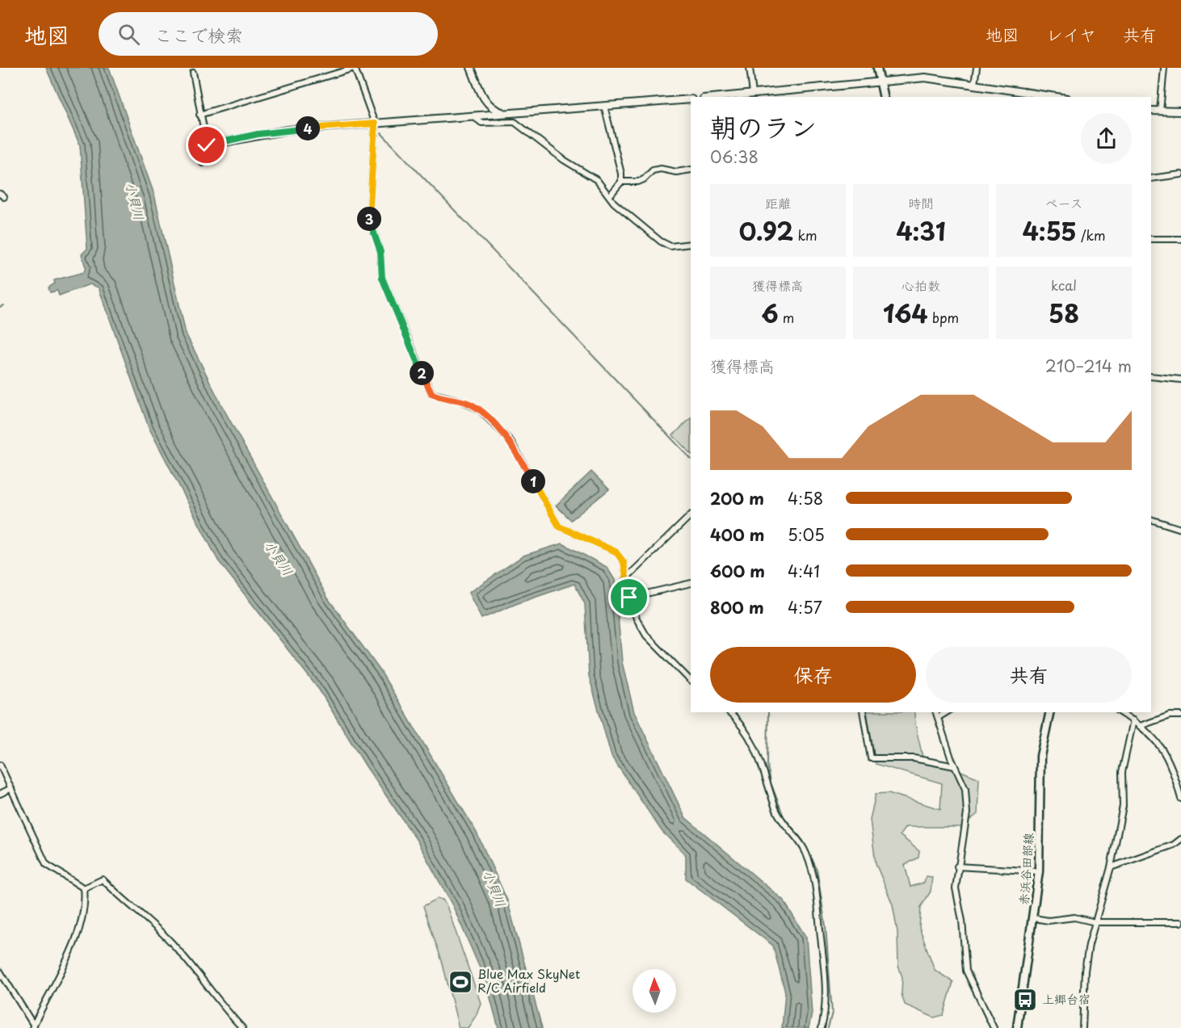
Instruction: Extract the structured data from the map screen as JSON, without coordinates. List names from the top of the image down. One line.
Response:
{"streets":{"main road":["赤浜谷田部線"]},"water":["小貝川"],"places":{"sports":["Blue Max SkyNet R/C Airfield"],"bus stop":["上郷台宿"]},"north":"top","page":{"header":"地図","search":"ここで検索","nav":["地図","レイヤ","共有"],"heading":["朝のラン","06:38"],"pins":["4","3","2","1"],"stats":[["距離","0.92 km"],["時間","4:31"],["ペース","4:55 /km"],["獲得標高","6 m"],["心拍数","164 bpm"],["kcal","58"]],"chart":["獲得標高","210–214 m"],"list":[{"name":"200 m","note":"4:58"},{"name":"400 m","note":"5:05"},{"name":"600 m","note":"4:41"},{"name":"800 m","note":"4:57"}],"buttons":["保存","共有"]}}
